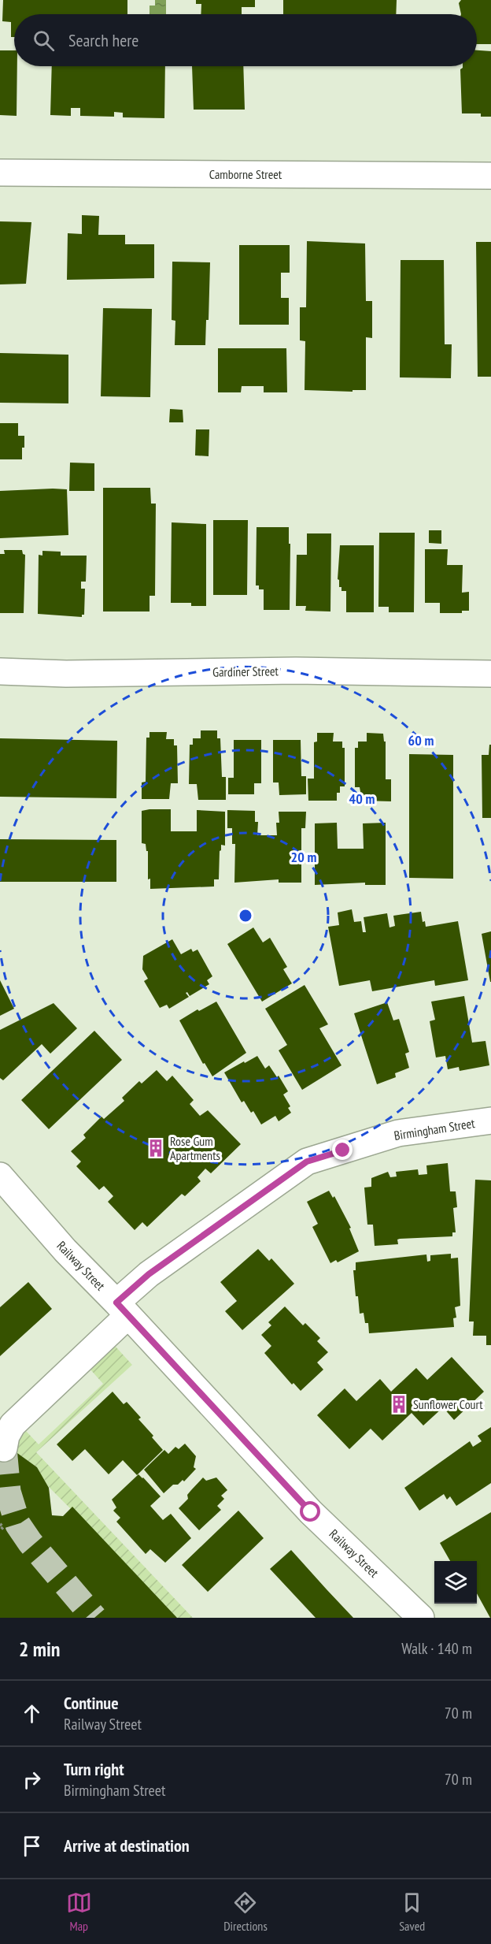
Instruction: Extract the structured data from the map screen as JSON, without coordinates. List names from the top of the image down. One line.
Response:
{"streets":{"street":["Camborne Street","Gardiner Street","Birmingham Street","Railway Street"]},"crossings":[["Birmingham Street","Railway Street"]],"places":{"building":["Rose Gum Apartments","Sunflower Court"]},"page":{"search":"Search here","heading":["2 min","Walk · 140 m"],"list":[["Continue","Railway Street","70 m"],["Turn right","Birmingham Street","70 m"],"Arrive at destination"],"nav":["Map","Directions","Saved"]},"rings":["60 m","40 m","20 m"]}
